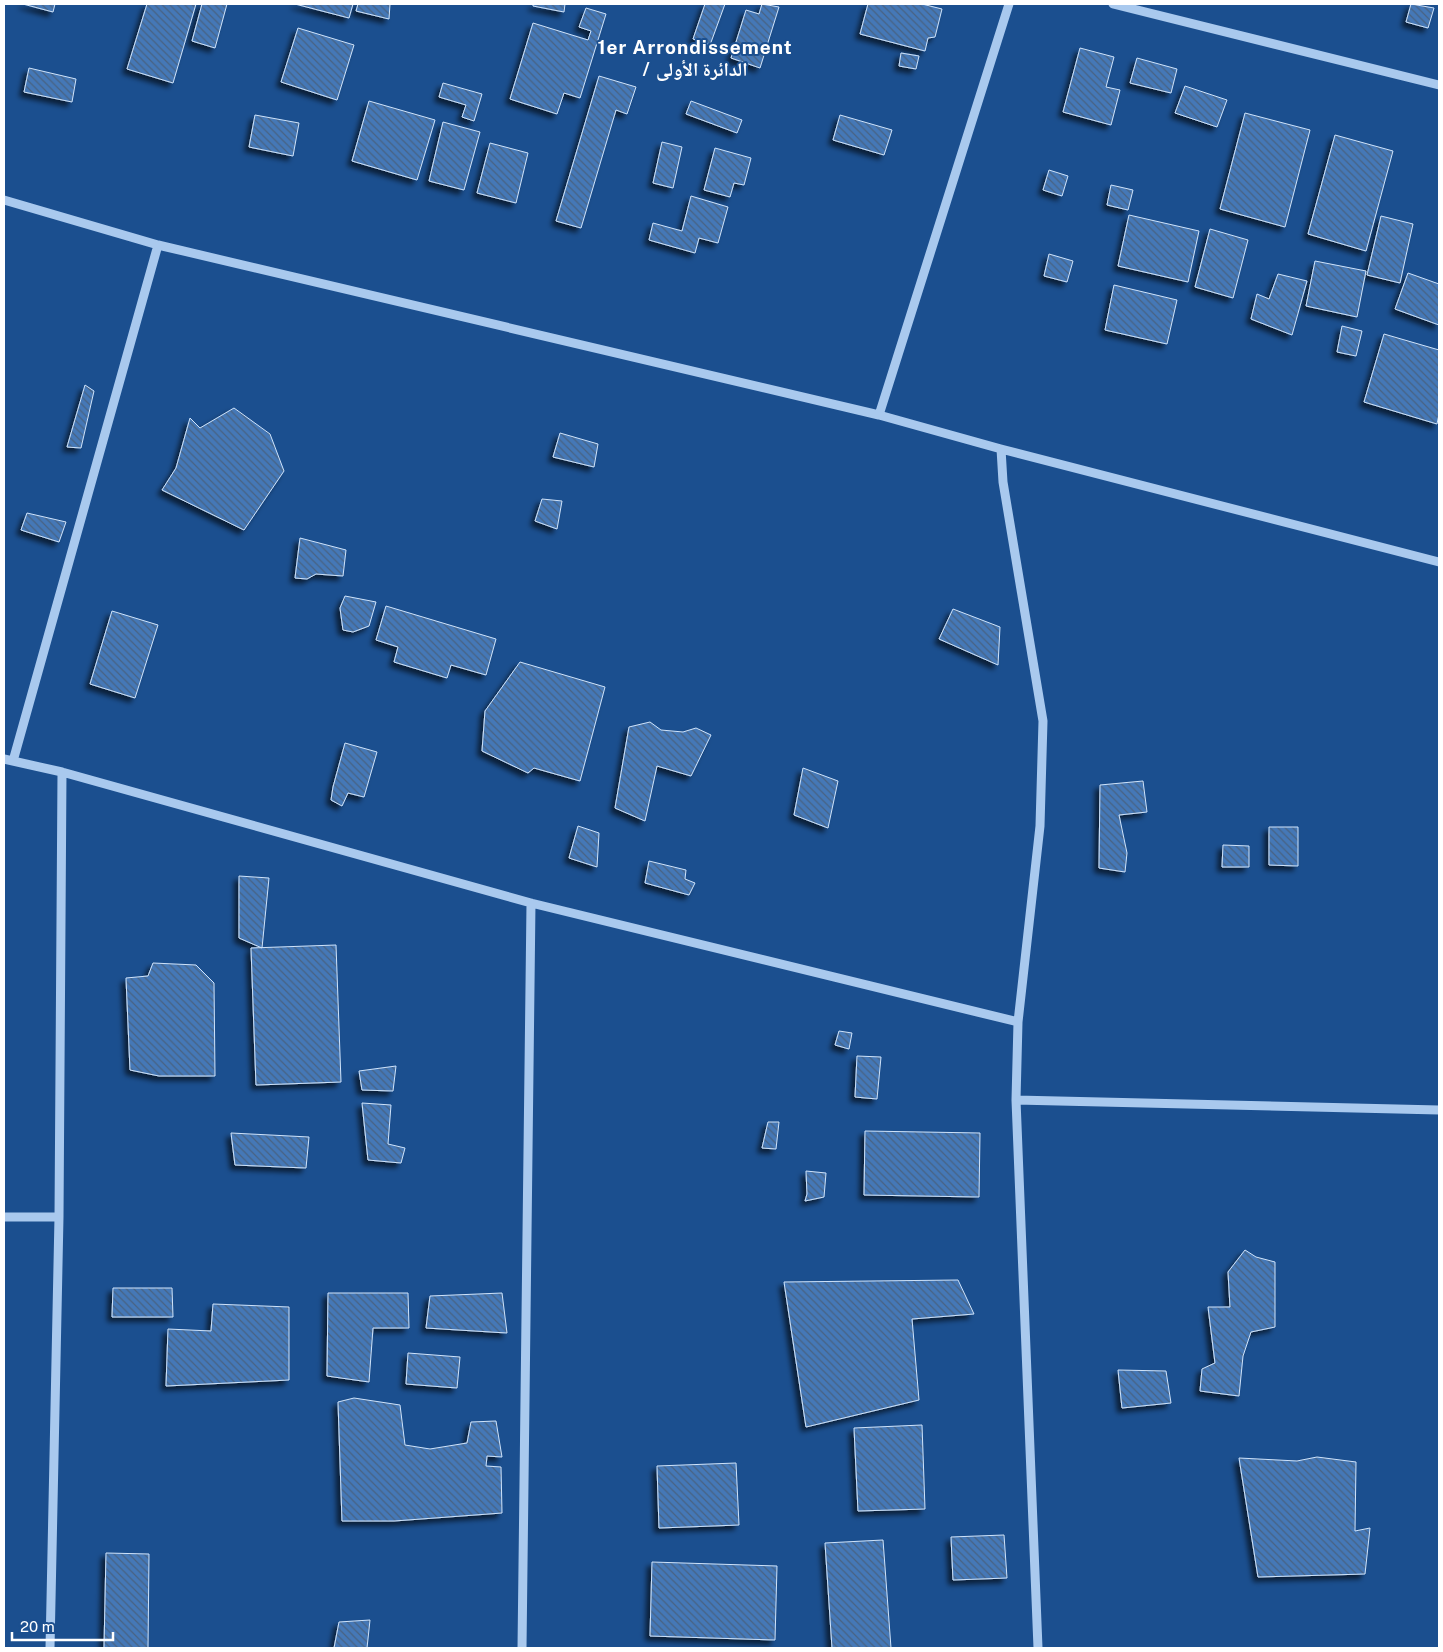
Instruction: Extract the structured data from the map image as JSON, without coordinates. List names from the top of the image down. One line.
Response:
{"districts":["1er Arrondissement / الدائرة الأولى"],"scale_bar":"20 m"}
